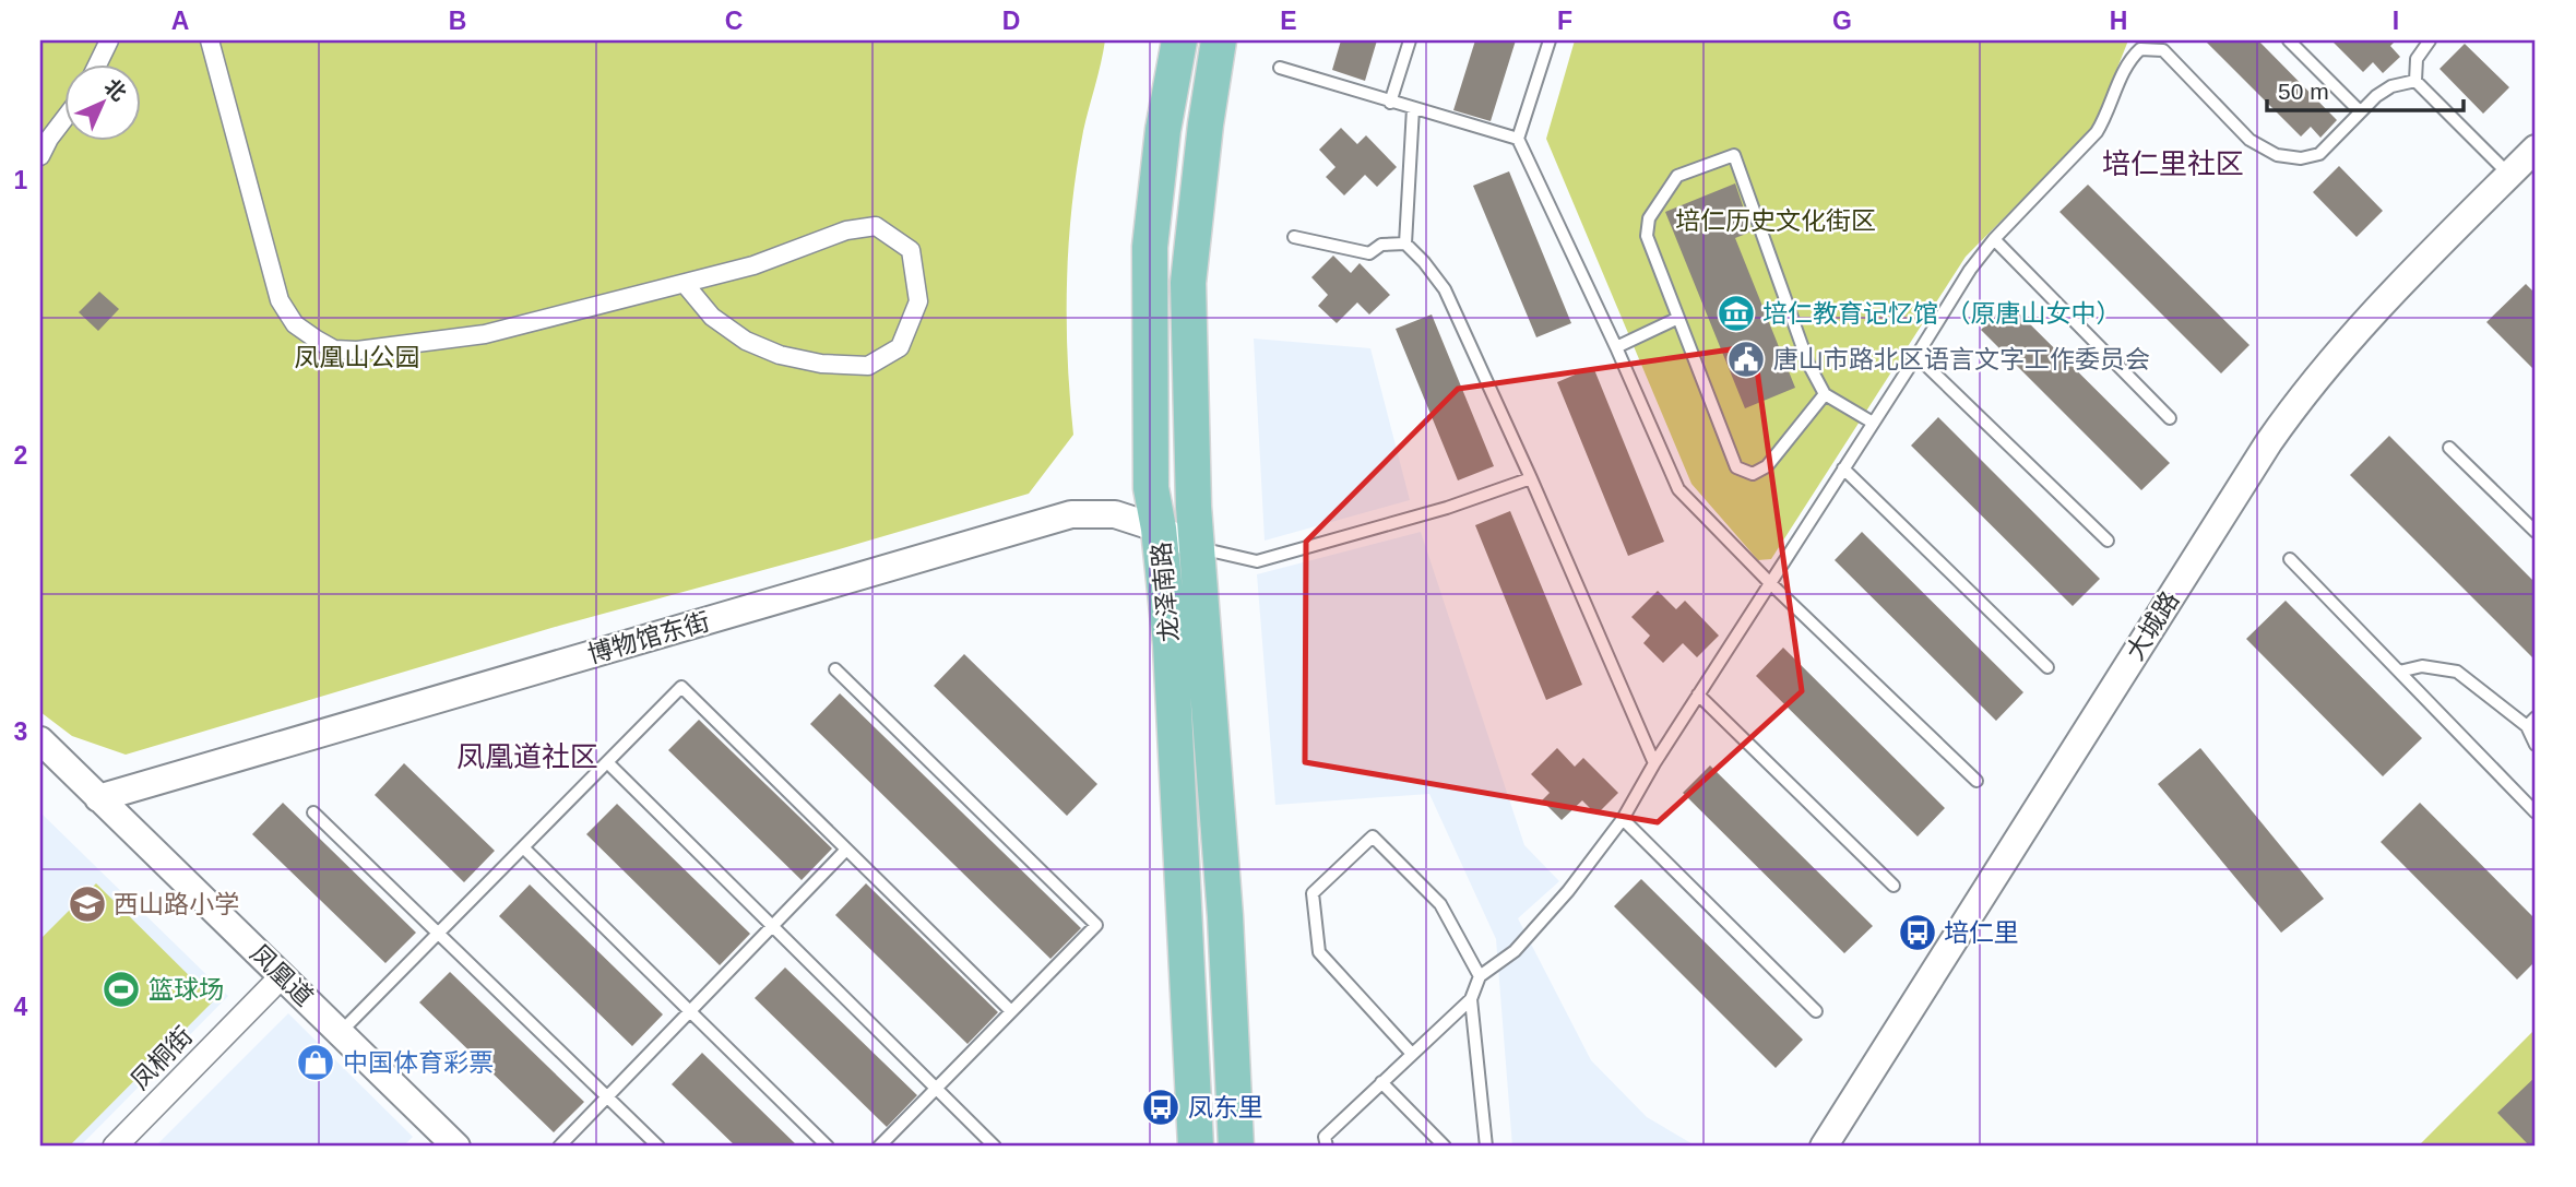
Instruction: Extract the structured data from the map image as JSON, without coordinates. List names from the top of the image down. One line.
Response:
{"streets":{"main road":["龙泽南路"],"street":["大城路","博物馆东街","凤凰道","凤桐街"]},"crossings":[["龙泽南路","博物馆东街"],["博物馆东街","凤凰道"],["凤凰道","凤桐街"]],"districts":["培仁里社区","凤凰道社区"],"parks":["培仁历史文化街区","凤凰山公园"],"places":{"museum":["培仁教育记忆馆 （原唐山女中）"],"public building":["唐山市路北区语言文字工作委员会"],"school or university":["西山路小学"],"bus stop":["培仁里","凤东里"],"sports":["篮球场"],"shop":["中国体育彩票"]},"scale_bar":"50 m","north":"top right","grid":{"columns":["A","B","C","D","E","F","G","H","I"],"rows":["1","2","3","4"]}}
